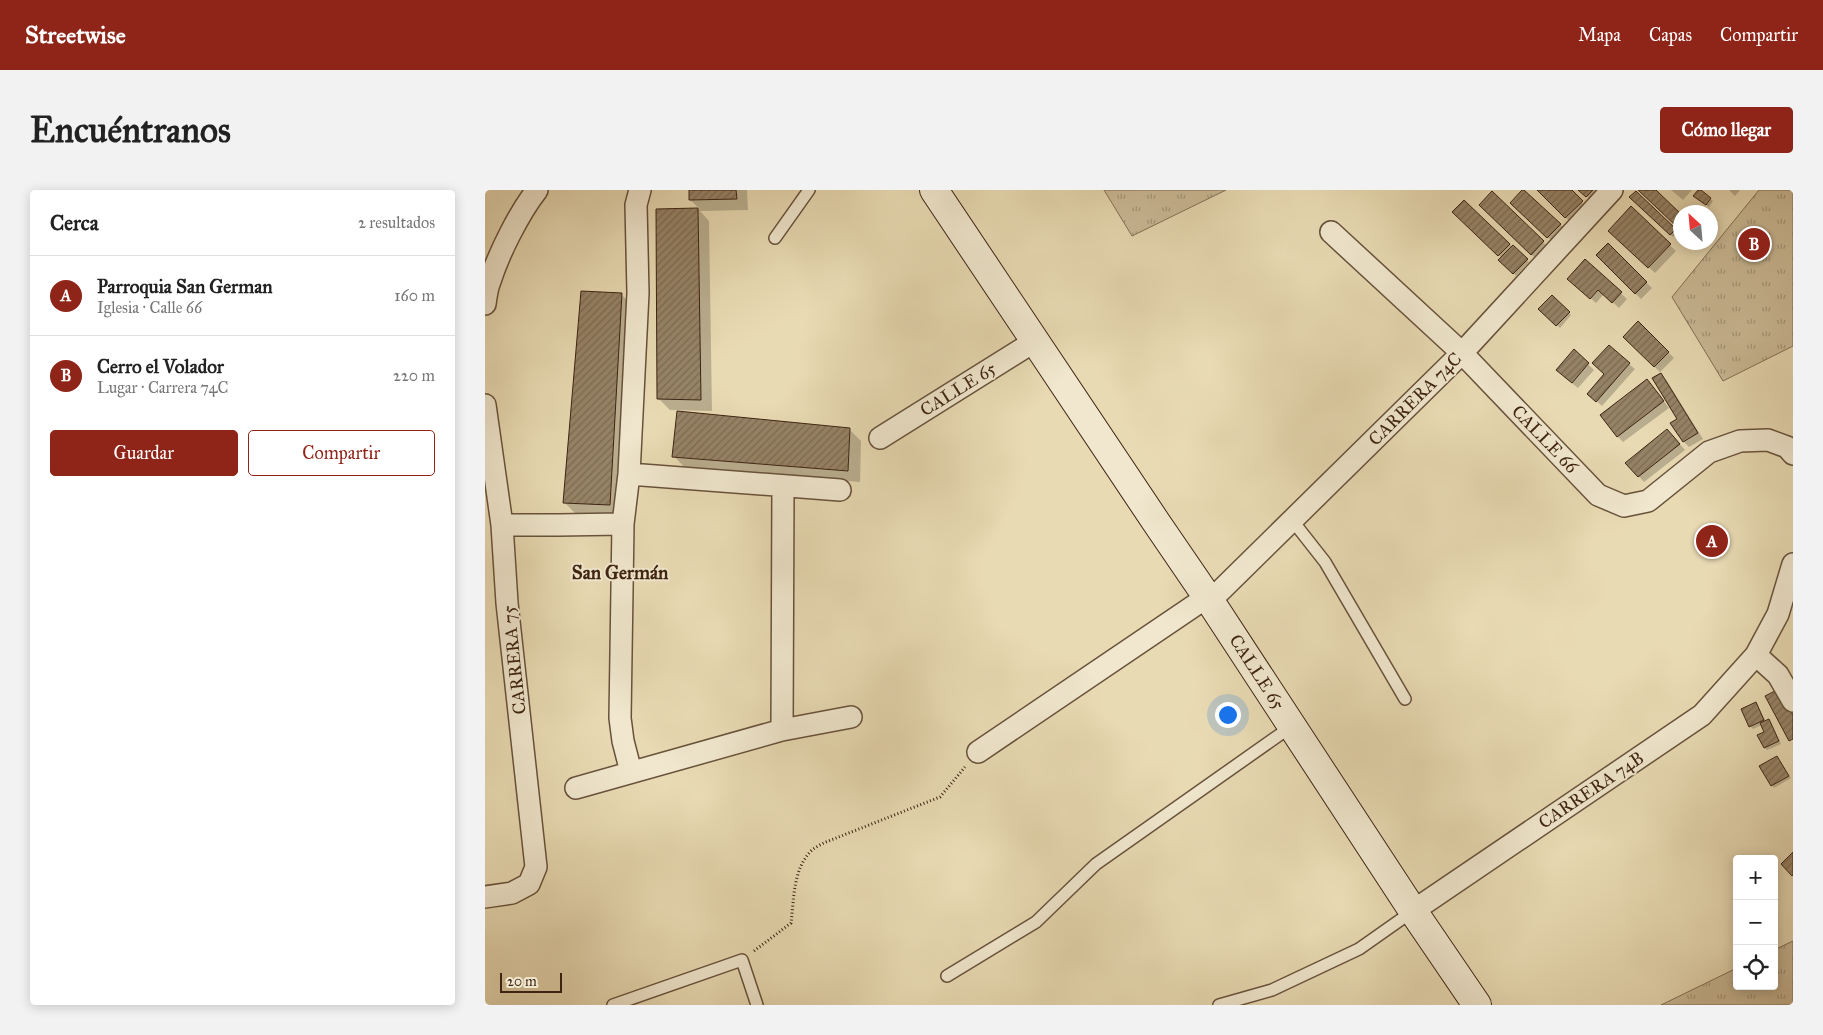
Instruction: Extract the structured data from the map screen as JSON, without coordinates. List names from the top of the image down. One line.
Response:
{"streets":{"main road":["CALLE 65"],"street":["CARRERA 74C","CALLE 66","CARRERA 75","CARRERA 74B"]},"crossings":[["CALLE 65","CARRERA 74C"],["CALLE 65","CARRERA 74B"],["CARRERA 74C","CALLE 66"]],"districts":["San Germán"],"scale_bar":"20 m","north":"top left","page":{"header":"Streetwise","nav":["Mapa","Capas","Compartir"],"buttons":["Cómo llegar",["Guardar","Compartir"]],"title":"Encuéntranos","heading":["Cerca","2 resultados"],"pins":["B","A"],"list":[{"mark":"A","name":"Parroquia San German","note":"Iglesia · Calle 66","value":"160 m"},{"mark":"B","name":"Cerro el Volador","note":"Lugar · Carrera 74C","value":"220 m"}],"map_buttons":["+","−"],"scale":"20 m"}}
